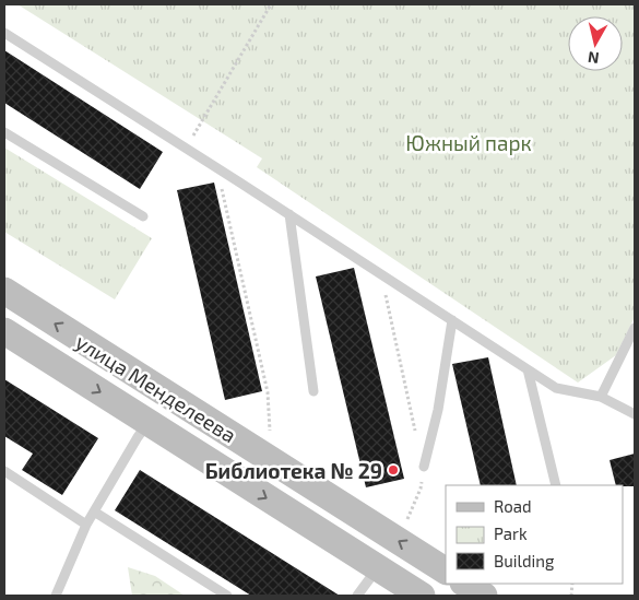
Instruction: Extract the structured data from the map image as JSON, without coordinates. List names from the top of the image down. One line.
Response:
{"streets":{"street":["улица Менделеева"]},"parks":["Южный парк"],"places":["Библиотека № 29"],"legend":["Road","Park","Building"],"north":"bottom"}
